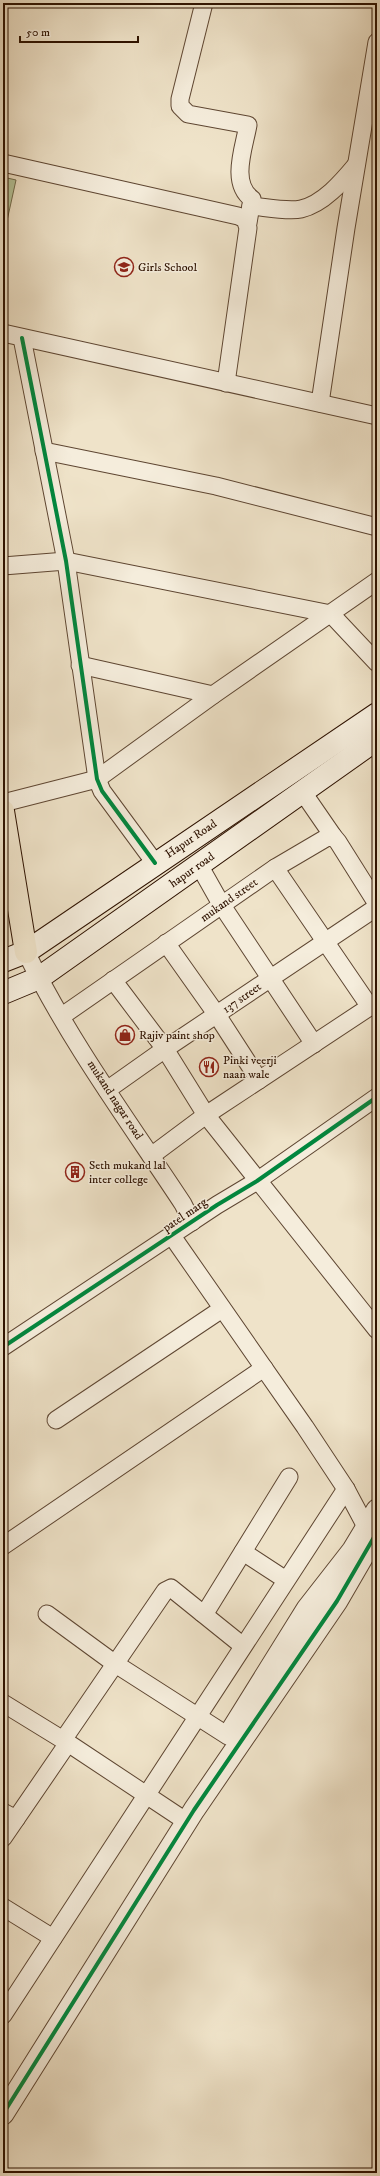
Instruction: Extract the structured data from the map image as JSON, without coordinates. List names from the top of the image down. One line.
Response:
{"streets":{"main road":["Hapur Road","hapur road"],"street":["mukand street","137 street","mukand nagar road","patel marg"]},"crossings":[["Hapur Road","mukand nagar road"],["hapur road","mukand nagar road"],["mukand street","mukand nagar road"],["137 street","mukand nagar road"],["mukand nagar road","patel marg"]],"places":{"school or university":["Girls School"],"shop":["Rajiv paint shop"],"restaurant":["Pinki veerji naan wale"],"building":["Seth mukand lal inter college"]},"scale_bar":"50 m"}
